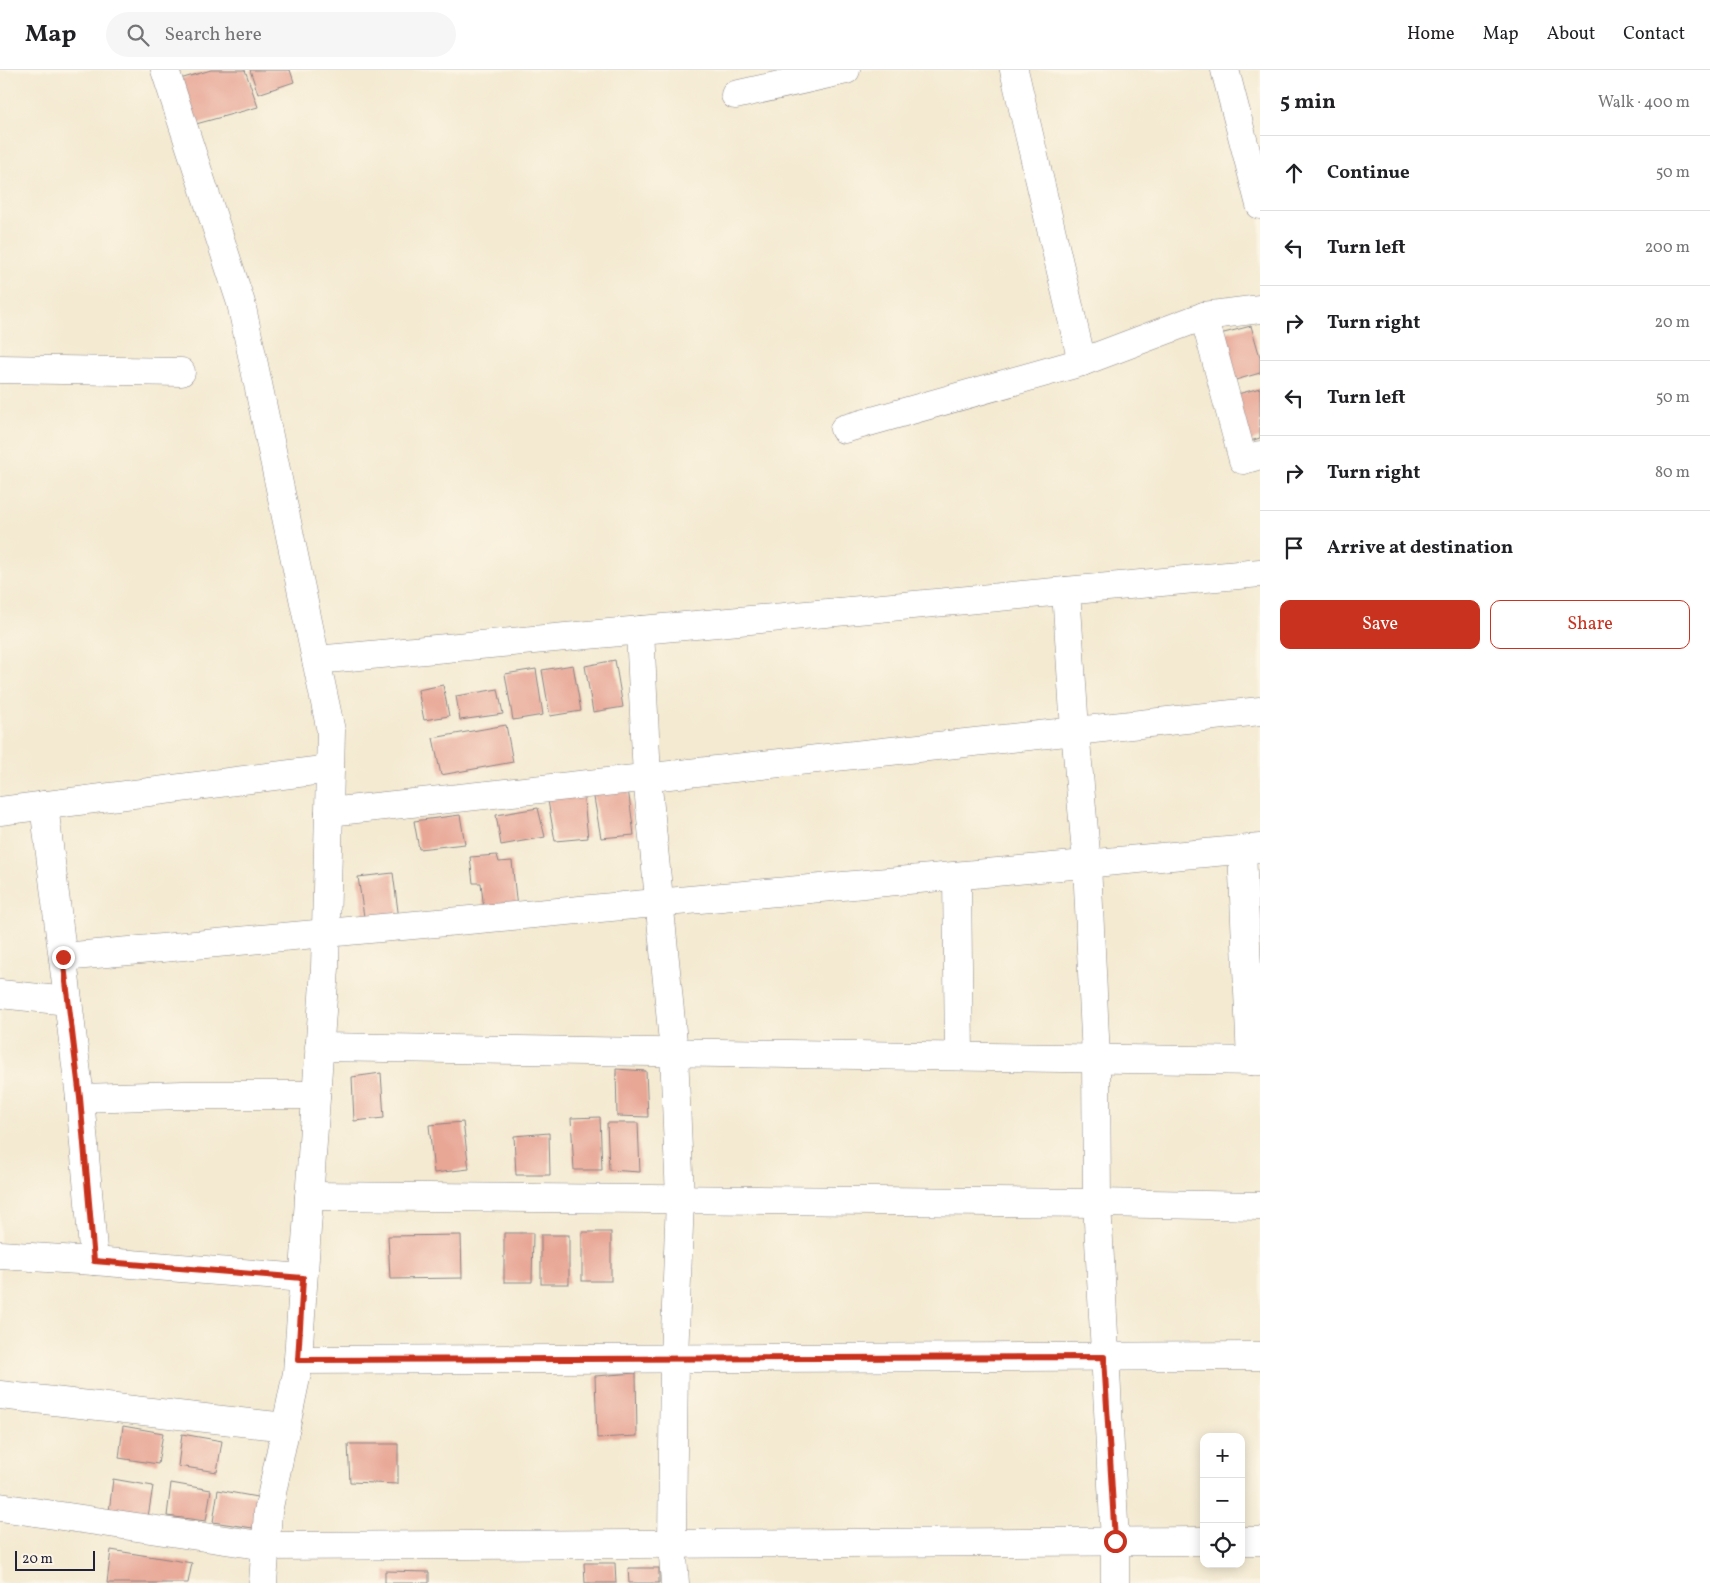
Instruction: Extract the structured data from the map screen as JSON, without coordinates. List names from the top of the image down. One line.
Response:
{"scale_bar":"20 m","page":{"header":"Map","search":"Search here","nav":["Home","Map","About","Contact"],"heading":["5 min","Walk · 400 m"],"list":[["Continue","50 m"],["Turn left","200 m"],["Turn right","20 m"],["Turn left","50 m"],["Turn right","80 m"],"Arrive at destination"],"buttons":["Save","Share"],"map_buttons":["+","−"],"scale":"20 m"}}
